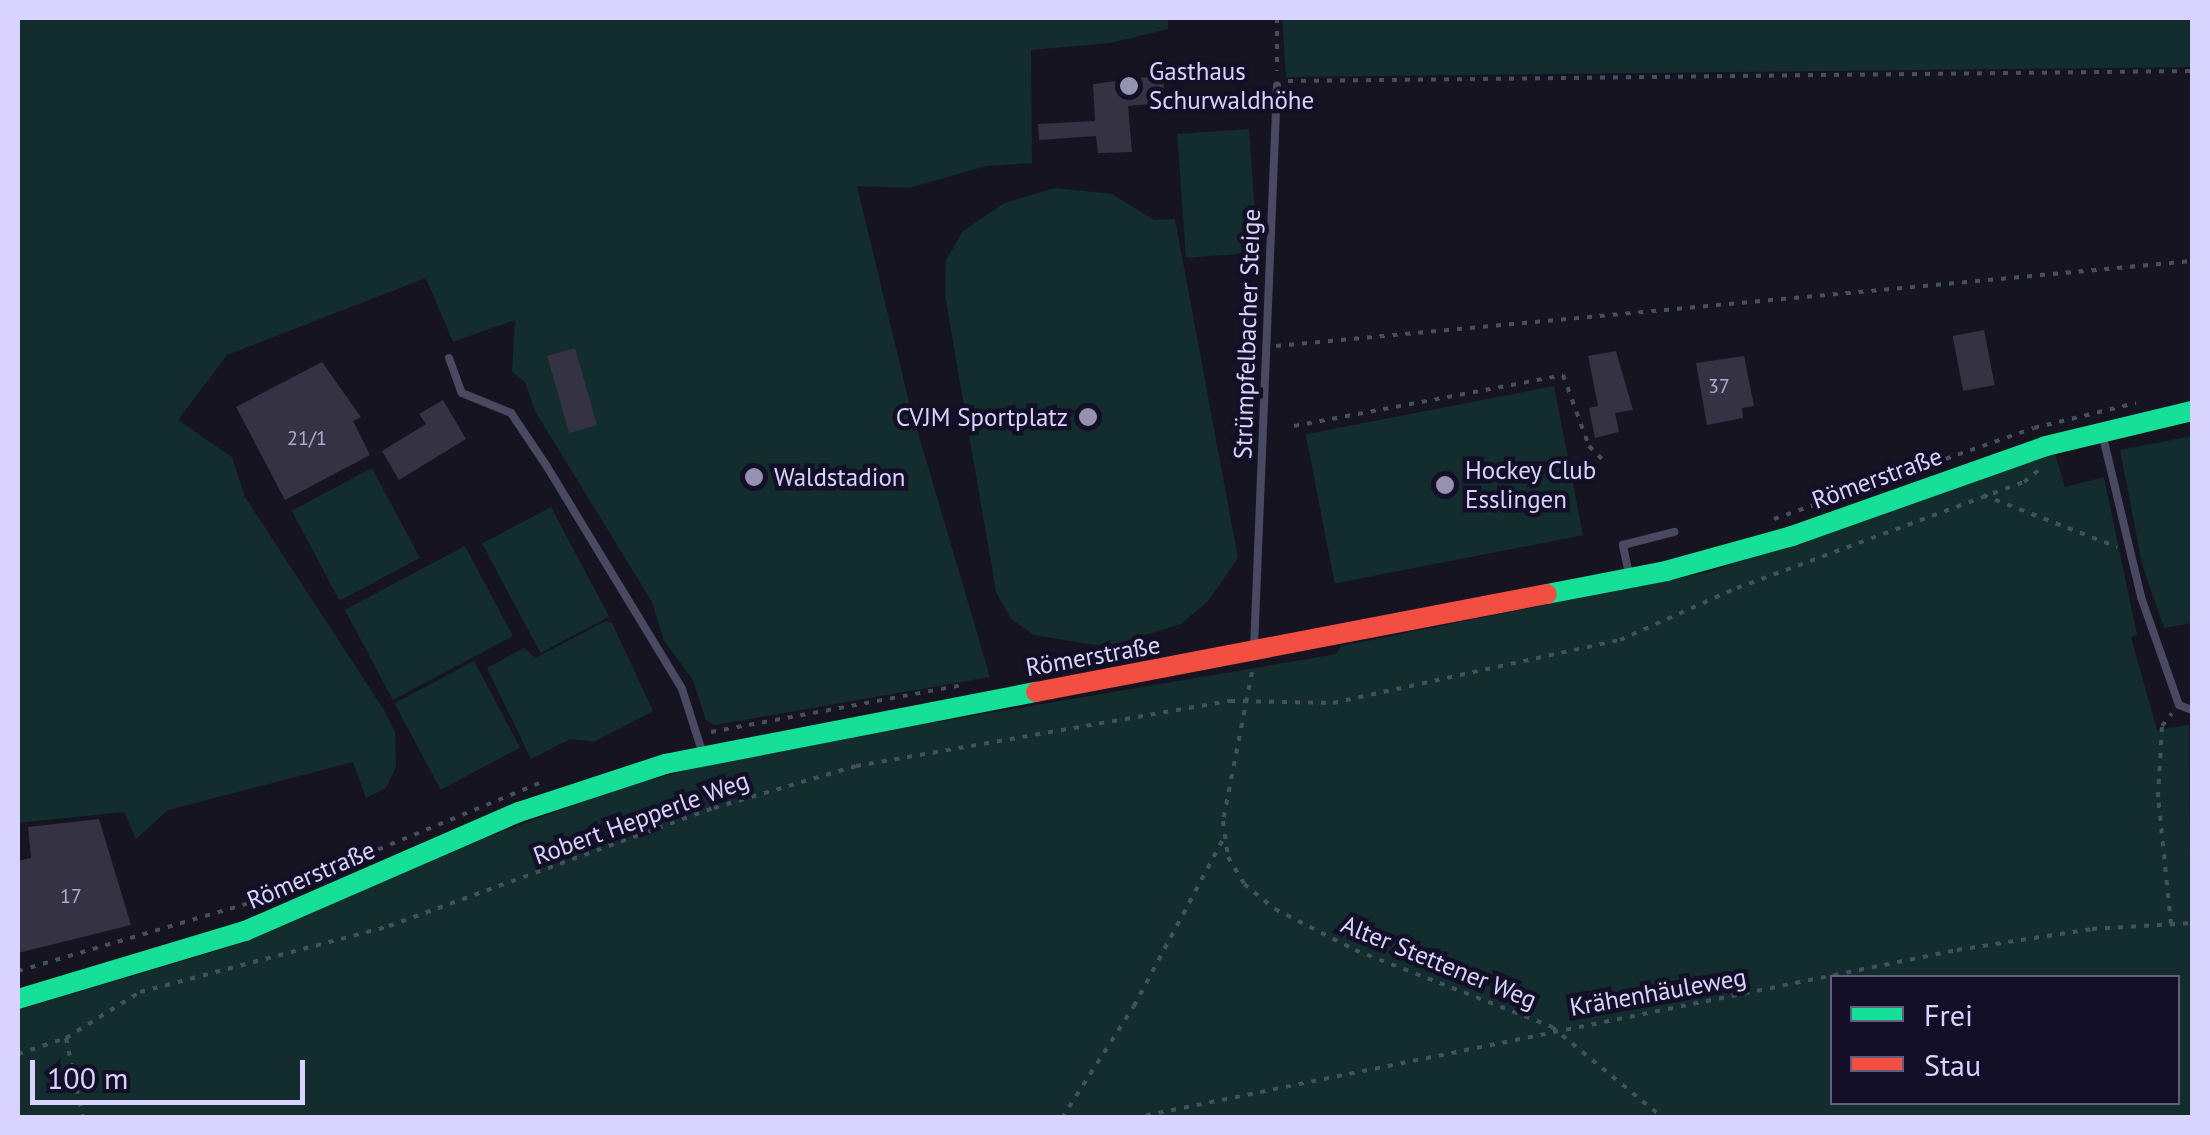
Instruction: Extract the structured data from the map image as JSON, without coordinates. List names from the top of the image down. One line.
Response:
{"streets":{"street":["Römerstraße"],"lane":["Strümpfelbacher Steige"],"path":["Robert Hepperle Weg","Alter Stettener Weg","Krähenhäuleweg"]},"crossings":[["Strümpfelbacher Steige","Römerstraße"],["Alter Stettener Weg","Krähenhäuleweg"]],"places":["Gasthaus Schurwaldhöhe","CVJM Sportplatz","Waldstadion","Hockey Club Esslingen"],"house_numbers":["37","21/1","17"],"legend":["Frei","Stau"],"scale_bar":"100 m"}
